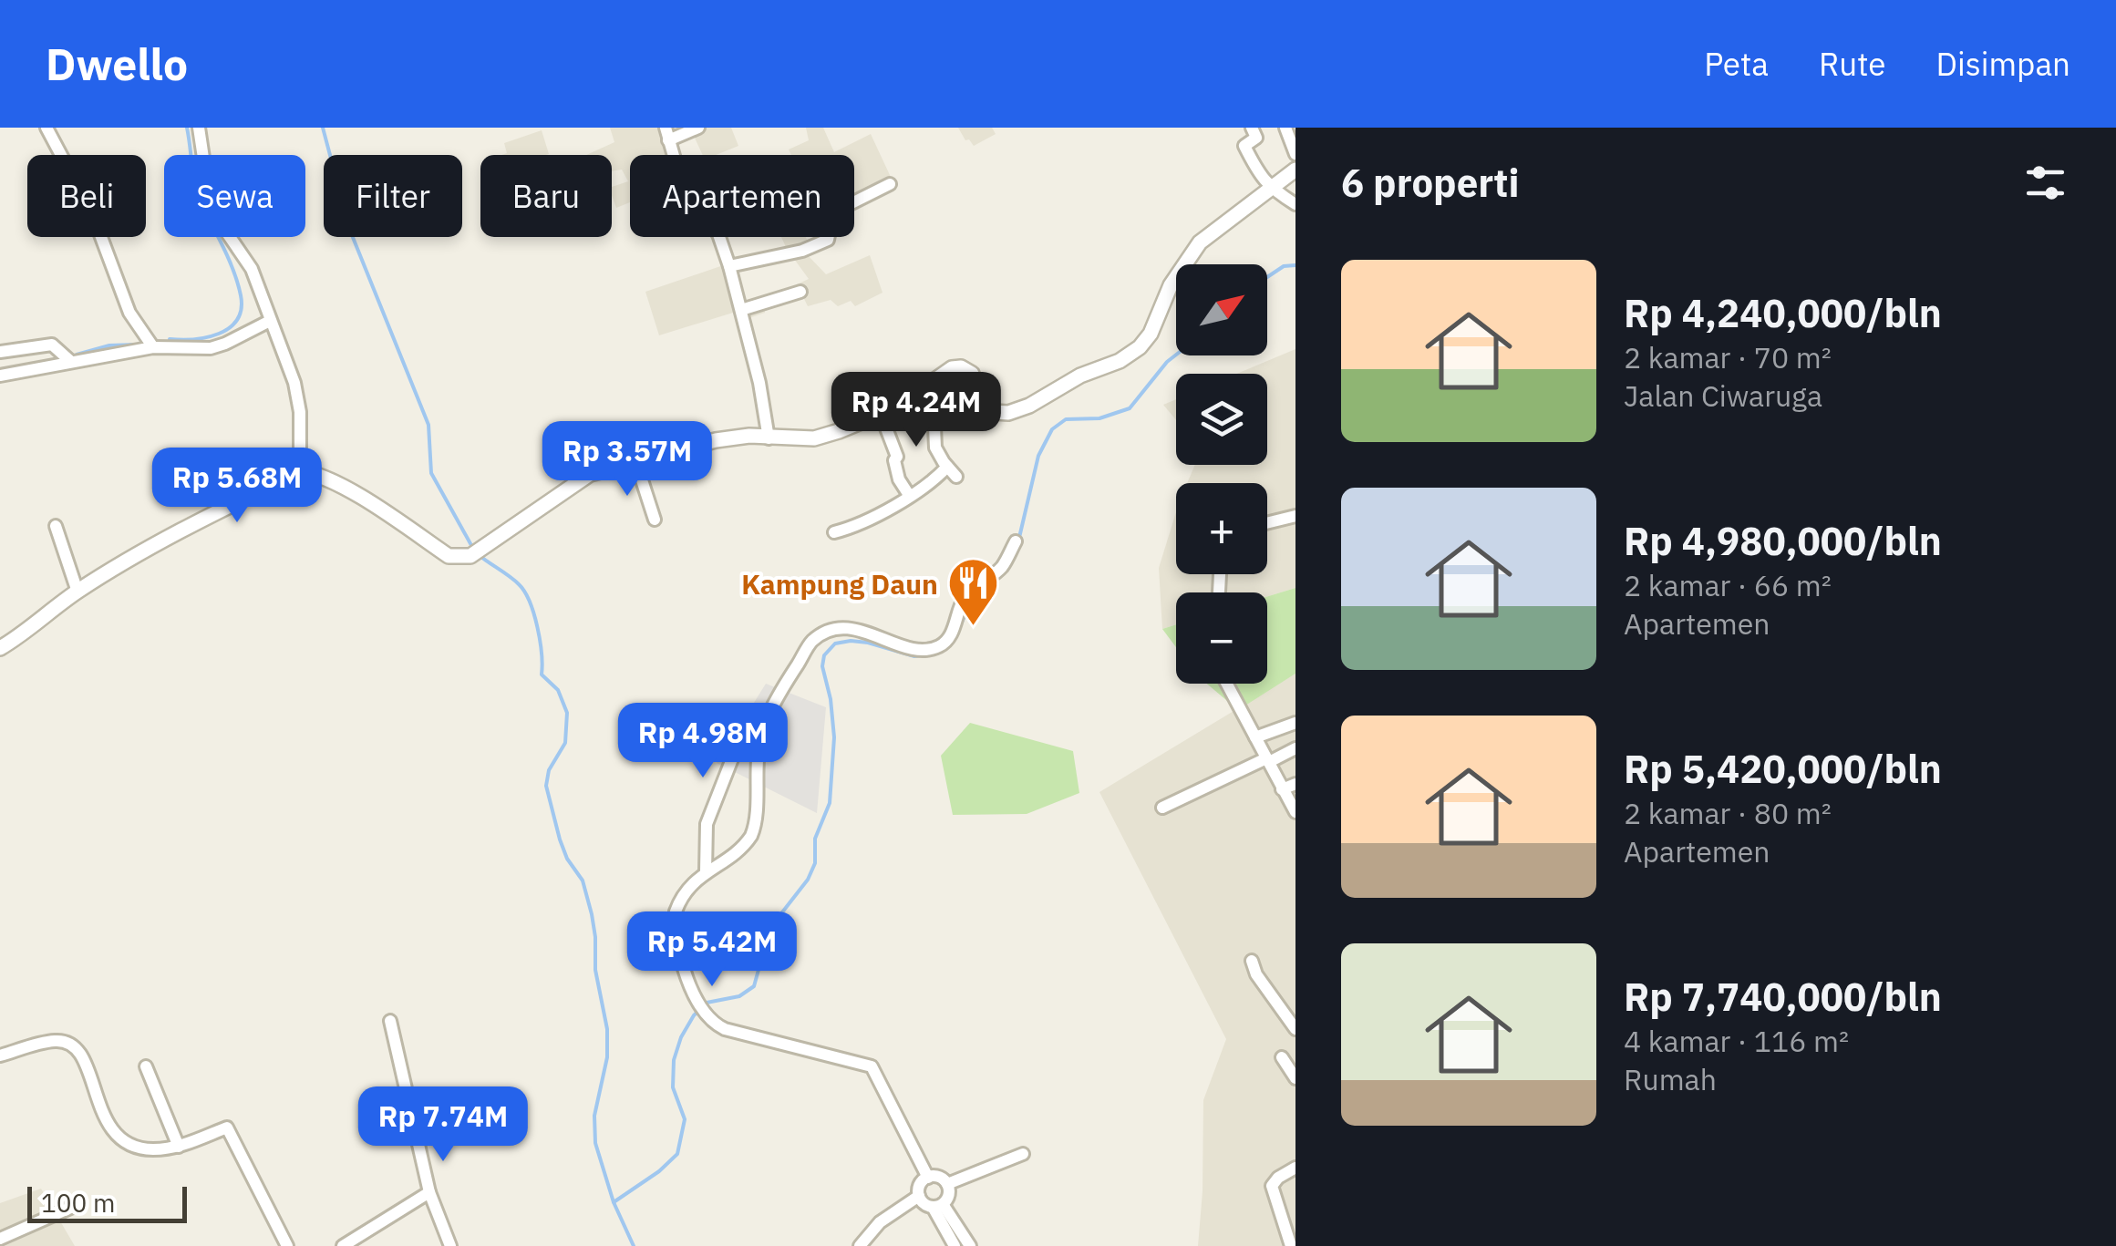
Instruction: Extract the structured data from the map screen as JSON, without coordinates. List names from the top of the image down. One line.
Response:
{"places":{"restaurant":["Kampung Daun"]},"scale_bar":"100 m","north":"top right","page":{"header":"Dwello","nav":["Peta","Rute","Disimpan"],"heading":"6 properti","chip":["Beli","Sewa","Filter","Baru","Apartemen"],"list":[{"name":"Rp 4,240,000/bln","note":"2 kamar · 70 m² · Jalan Ciwaruga"},{"name":"Rp 4,980,000/bln","note":"2 kamar · 66 m² · Apartemen"},{"name":"Rp 5,420,000/bln","note":"2 kamar · 80 m² · Apartemen"},{"name":"Rp 7,740,000/bln","note":"4 kamar · 116 m² · Rumah"}],"map_buttons":["+","−"],"price":["Rp 4.24M","Rp 3.57M","Rp 5.68M","Rp 4.98M","Rp 5.42M","Rp 7.74M"],"scale":"100 m"}}
